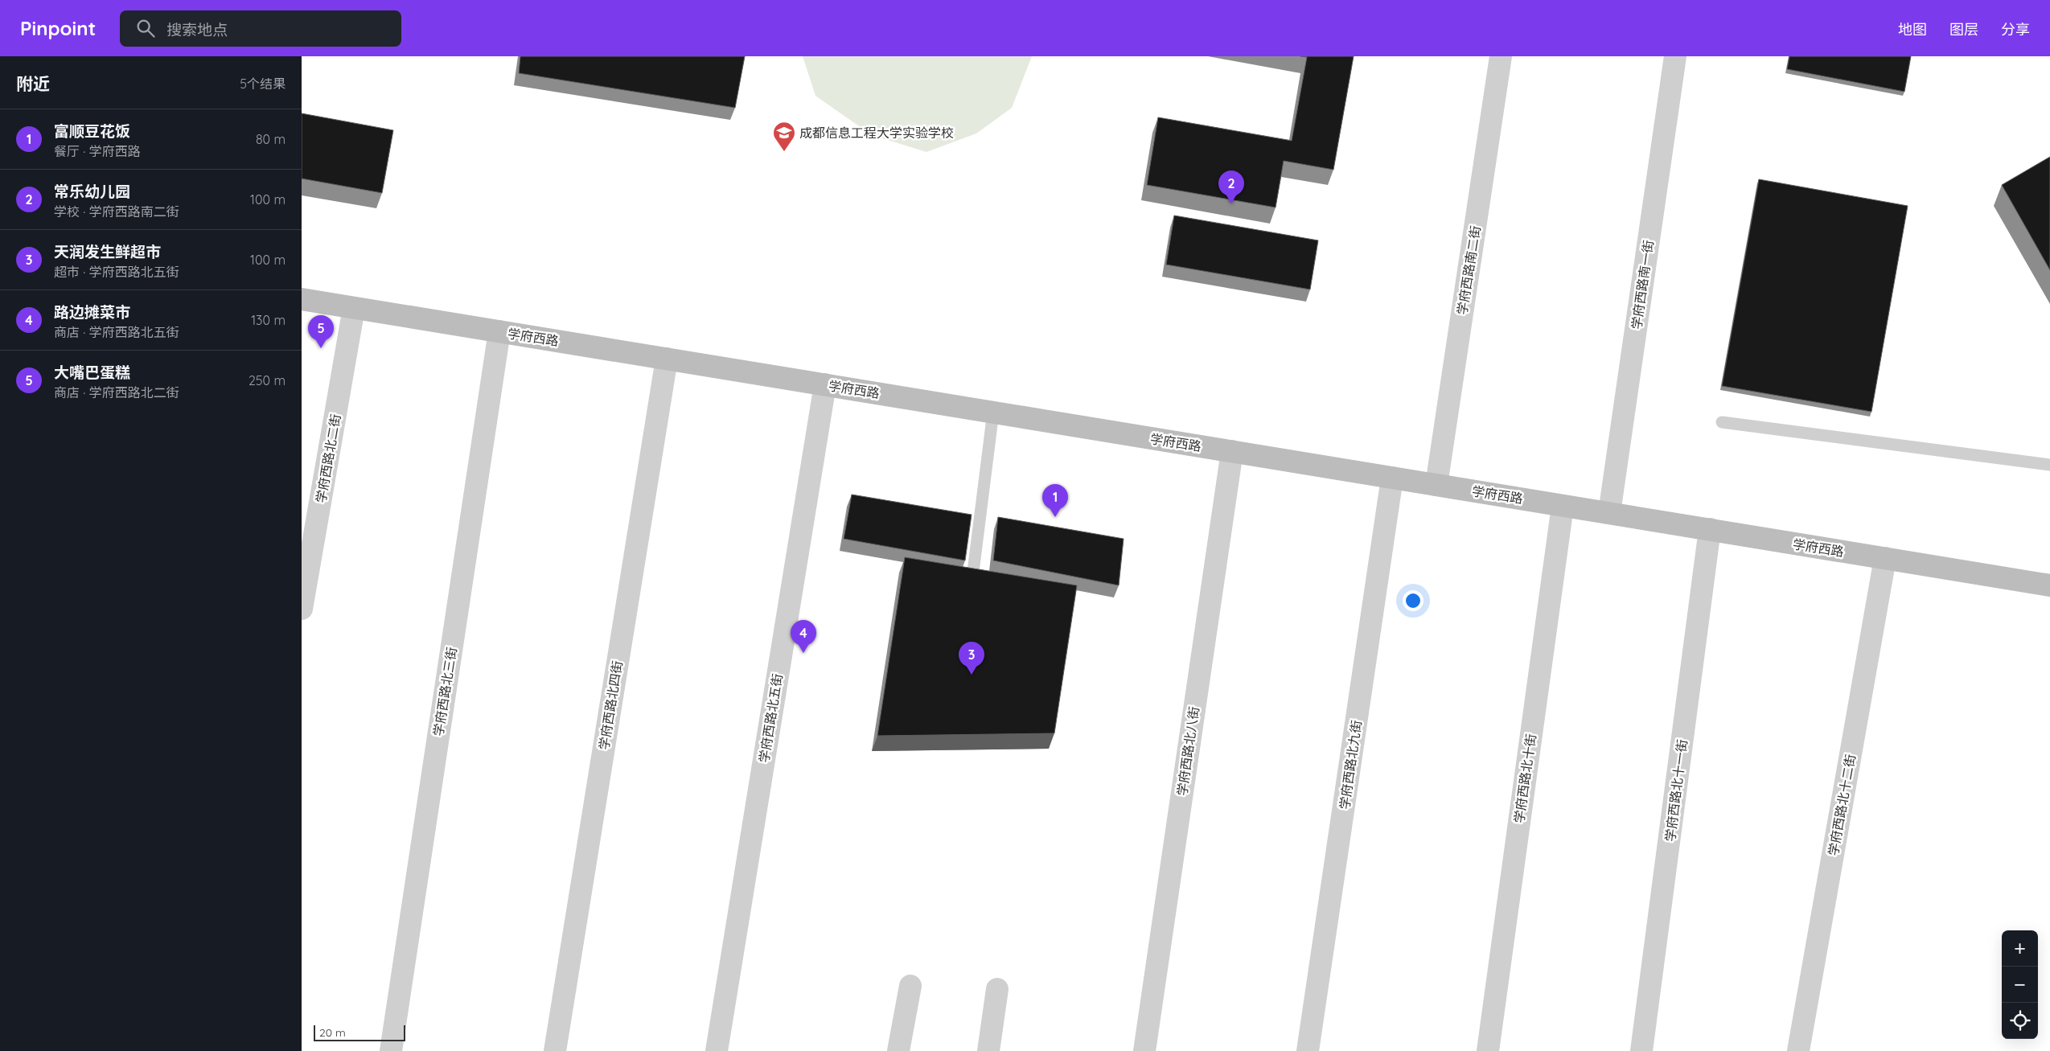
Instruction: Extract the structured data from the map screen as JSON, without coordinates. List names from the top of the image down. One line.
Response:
{"streets":{"street":["学府西路南二街","学府西路南一街","学府西路","学府西路北二街","学府西路北三街","学府西路北四街","学府西路北五街","学府西路北八街","学府西路北九街","学府西路北十街","学府西路北十一街","学府西路北十二街"]},"crossings":[["学府西路南二街","学府西路"],["学府西路南一街","学府西路"],["学府西路","学府西路北二街"],["学府西路","学府西路北三街"],["学府西路","学府西路北四街"],["学府西路","学府西路北五街"],["学府西路","学府西路北八街"],["学府西路","学府西路北九街"],["学府西路","学府西路北十街"],["学府西路","学府西路北十一街"],["学府西路","学府西路北十二街"]],"places":{"school or university":["成都信息工程大学实验学校"]},"scale_bar":"20 m","page":{"header":"Pinpoint","search":"搜索地点","nav":["地图","图层","分享"],"heading":["附近","5个结果"],"list":[{"mark":"1","name":"富顺豆花饭","note":"餐厅 · 学府西路","value":"80 m"},{"mark":"2","name":"常乐幼儿园","note":"学校 · 学府西路南二街","value":"100 m"},{"mark":"3","name":"天润发生鲜超市","note":"超市 · 学府西路北五街","value":"100 m"},{"mark":"4","name":"路边摊菜市","note":"商店 · 学府西路北五街","value":"130 m"},{"mark":"5","name":"大嘴巴蛋糕","note":"商店 · 学府西路北二街","value":"250 m"}],"pins":["2","5","1","4","3"],"map_buttons":["+","−"],"scale":"20 m"}}
